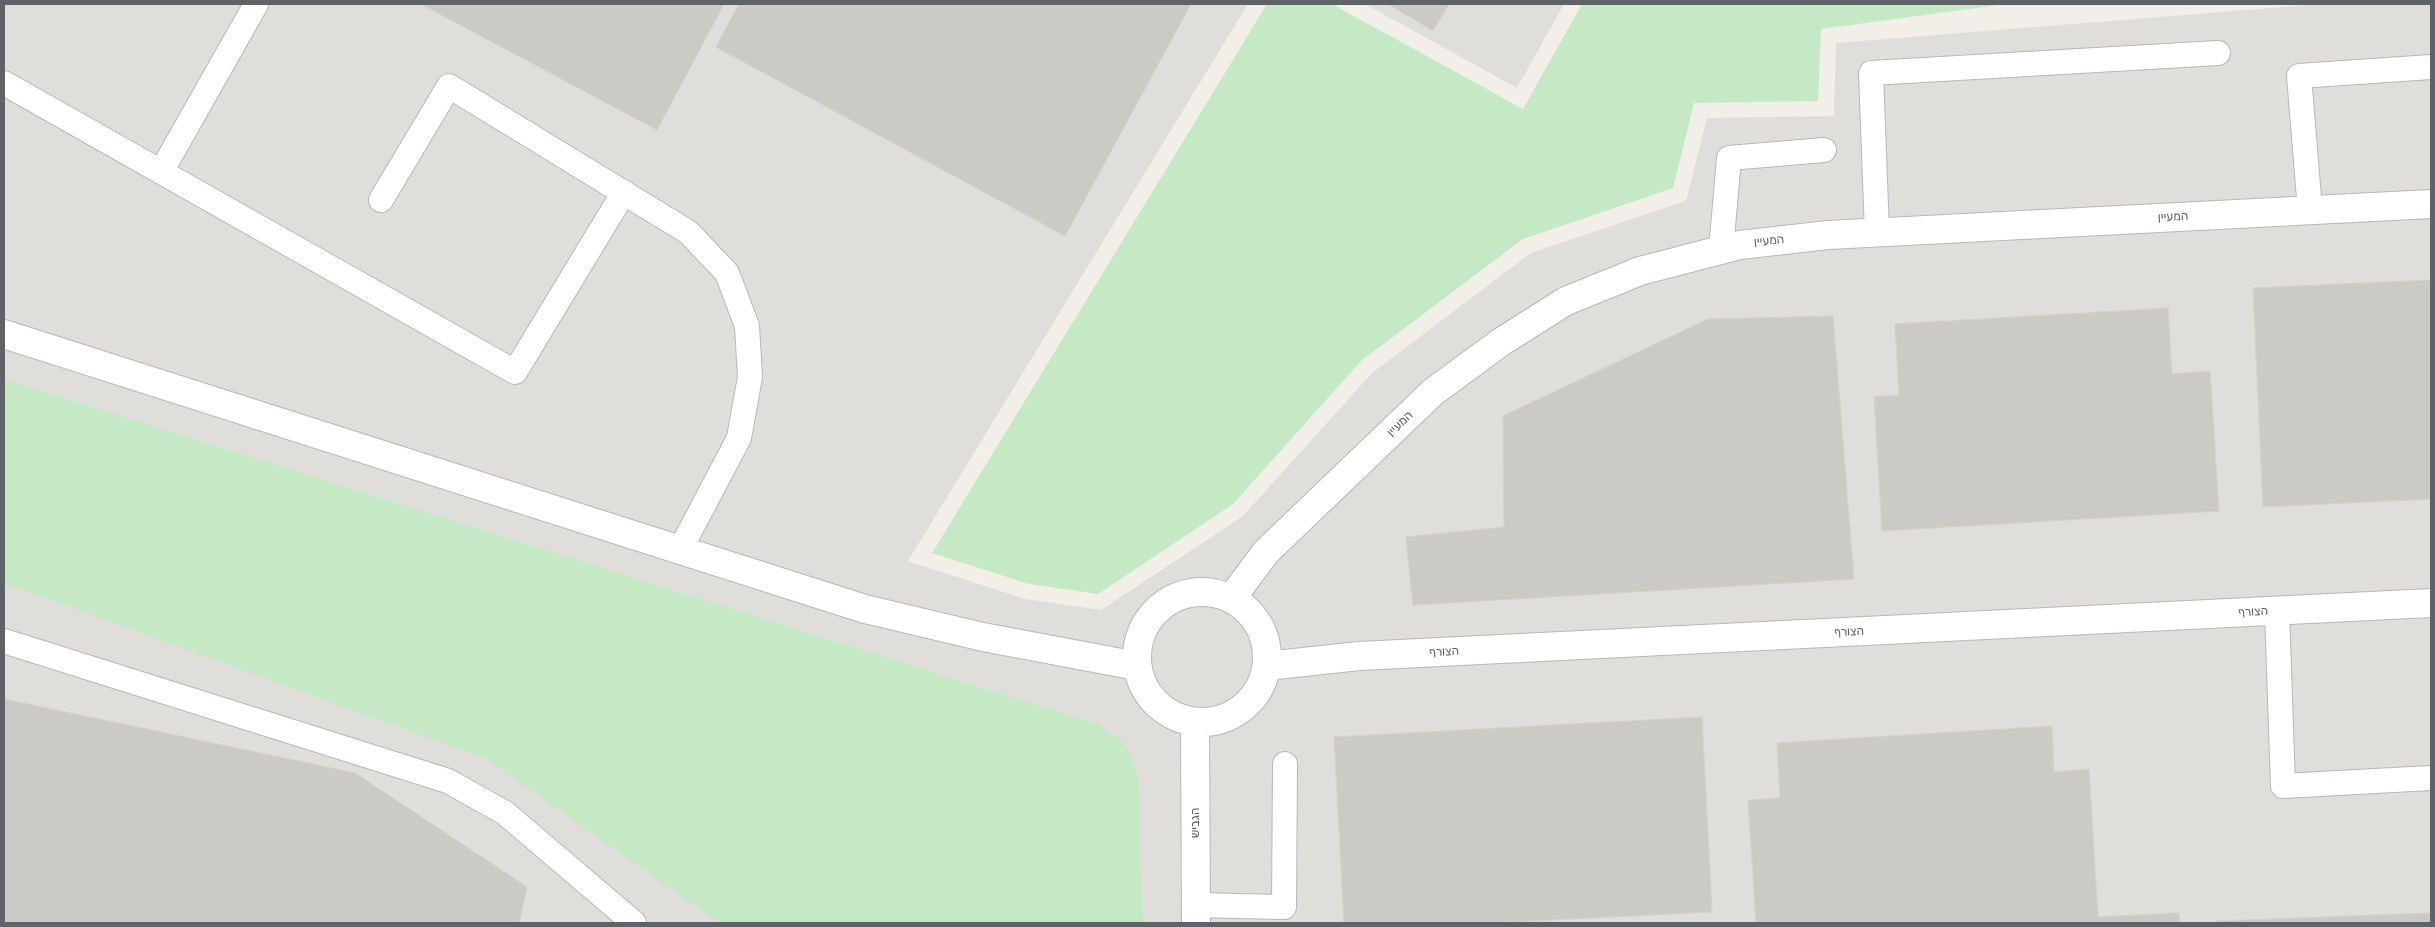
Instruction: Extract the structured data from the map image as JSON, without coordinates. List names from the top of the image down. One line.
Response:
{"streets":{"street":["המעיין","הצורף","הגביש"]},"crossings":[["המעיין","הצורף"],["המעיין","הגביש"],["הצורף","הגביש"]]}
